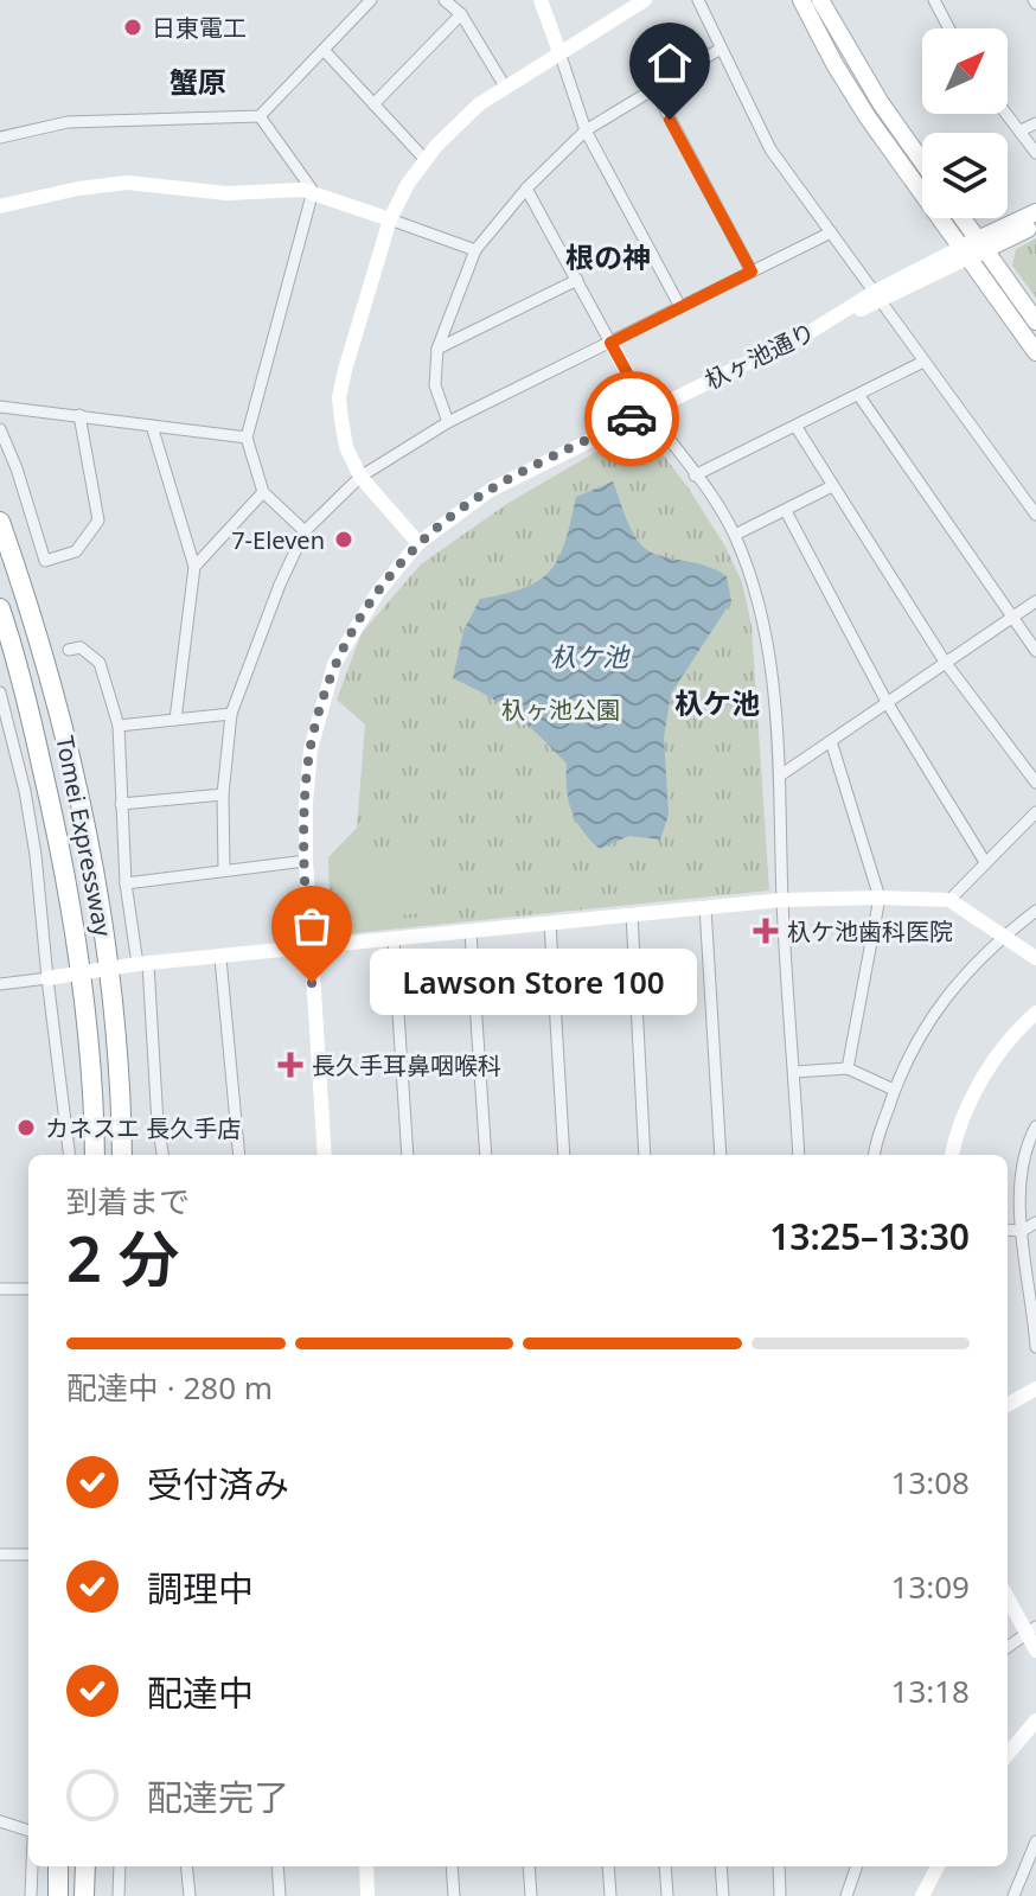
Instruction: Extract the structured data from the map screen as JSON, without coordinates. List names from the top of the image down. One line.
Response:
{"streets":{"highway":["Tomei Expressway"],"street":["杁ヶ池通り"]},"districts":["蟹原","根の神","杁ケ池"],"water":["杁ケ池"],"parks":["杁ヶ池公園"],"places":{"other":["日東電工","7-Eleven","Lawson Store 100","カネスエ 長久手店"],"health":["杁ケ池歯科医院","長久手耳鼻咽喉科"]},"north":"top right","page":{"bubble":"Lawson Store 100","heading":["2 分","到着まで","13:25–13:30"],"bar":"配達中 · 280 m","list":[["受付済み","13:08"],["調理中","13:09"],["配達中","13:18"],"配達完了"]}}
